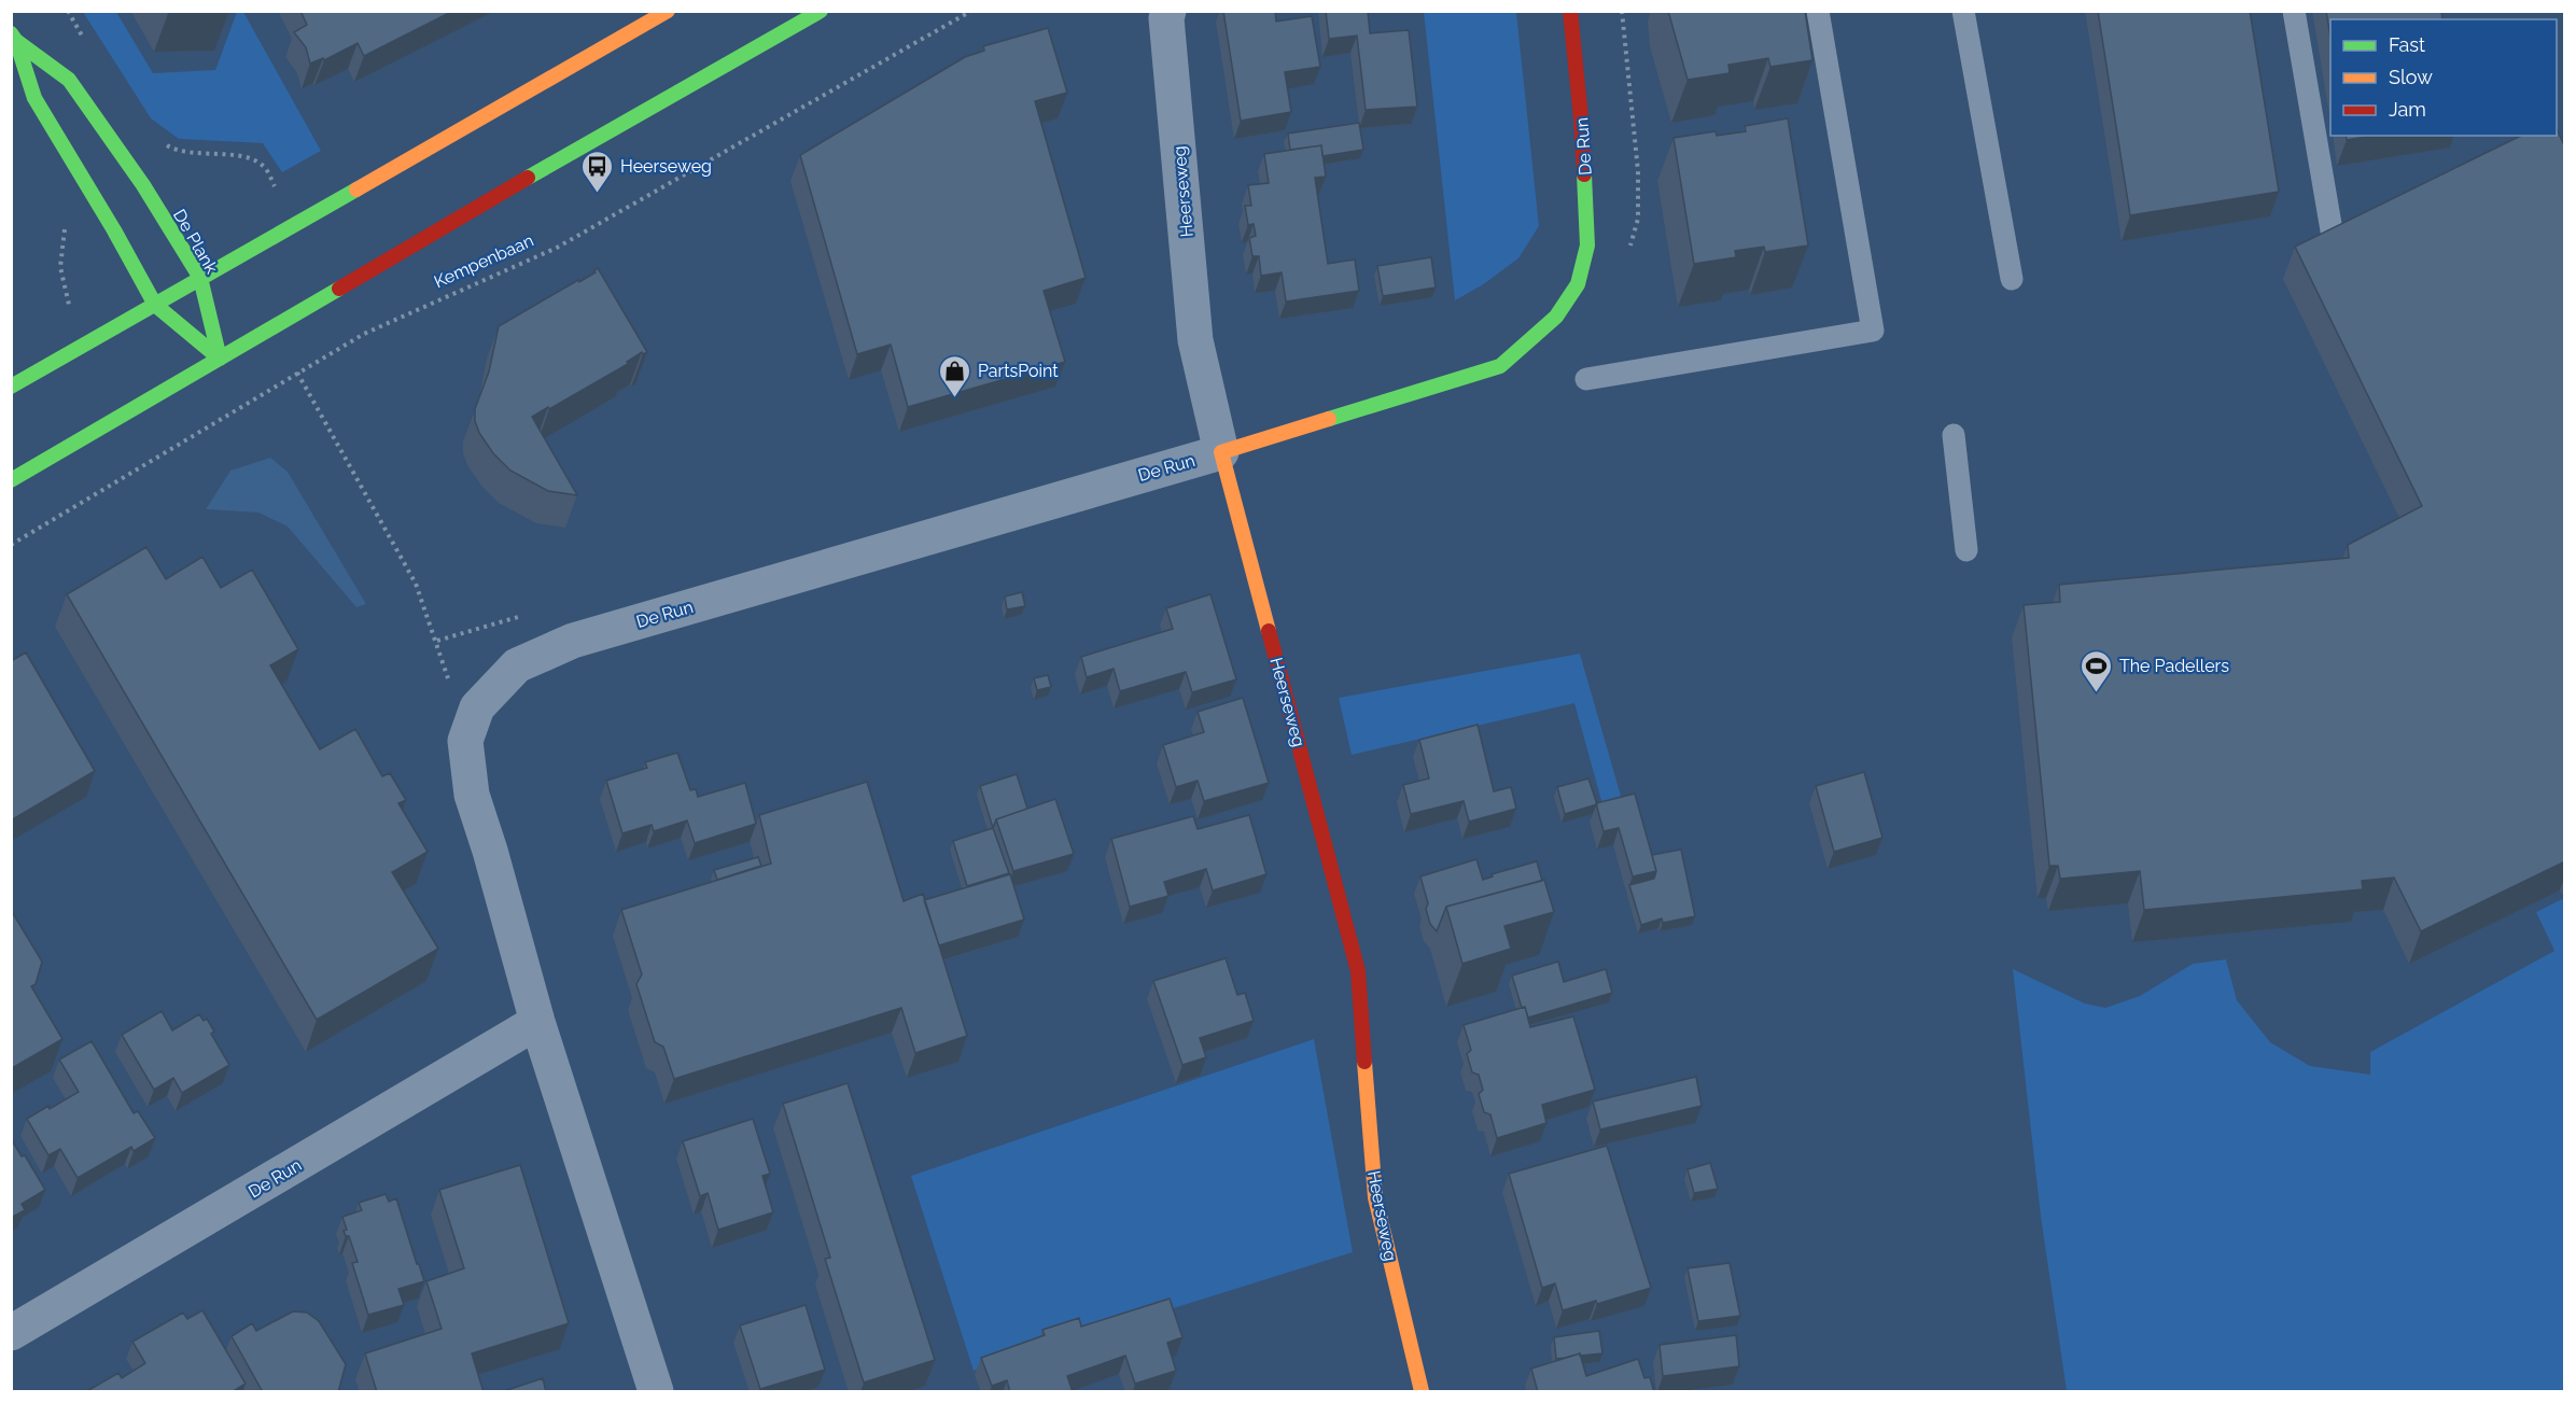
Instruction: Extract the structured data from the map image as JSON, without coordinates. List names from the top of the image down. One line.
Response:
{"streets":{"street":["De Run","Heerseweg","De Plank"],"path":["Kempenbaan"]},"crossings":[["De Run","Heerseweg"]],"places":{"bus stop":["Heerseweg"],"shop":["PartsPoint"],"sports":["The Padellers"]},"legend":["Fast","Slow","Jam"]}
